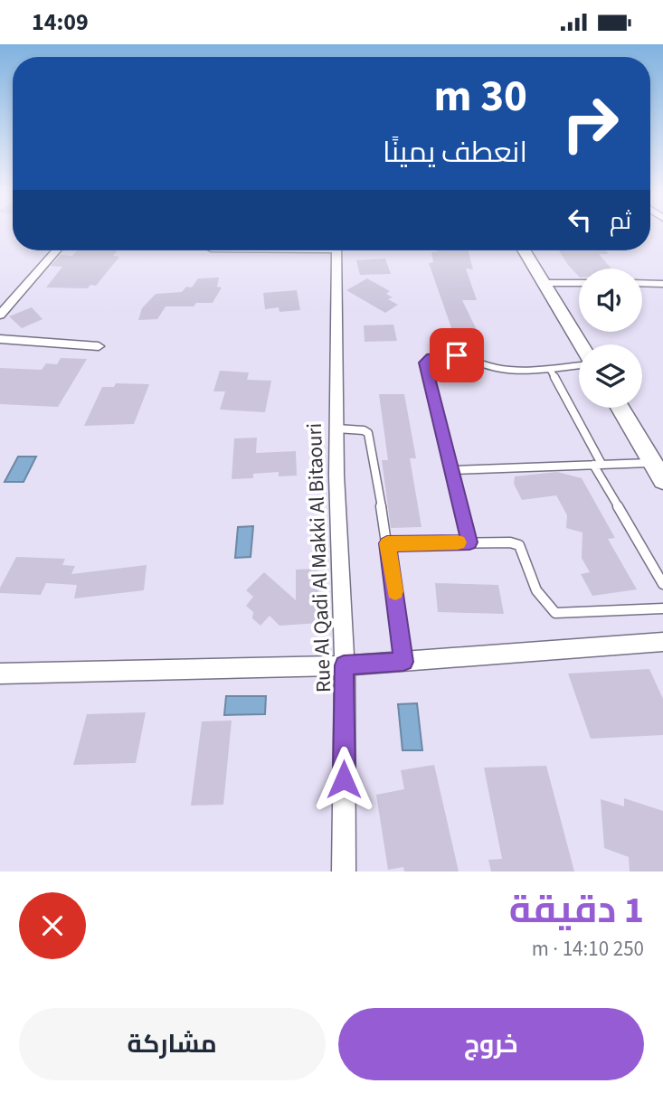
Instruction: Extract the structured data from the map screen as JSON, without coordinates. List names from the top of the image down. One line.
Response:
{"streets":{"street":["Rue Al Qadi Al Makki Al Bitaouri"]},"page":{"status":"14:09","turn":["30 m","انعطف يمينًا"],"then":"ثم","heading":["1 دقيقة","250 m · 14:10"],"buttons":["خروج","مشاركة"]}}
